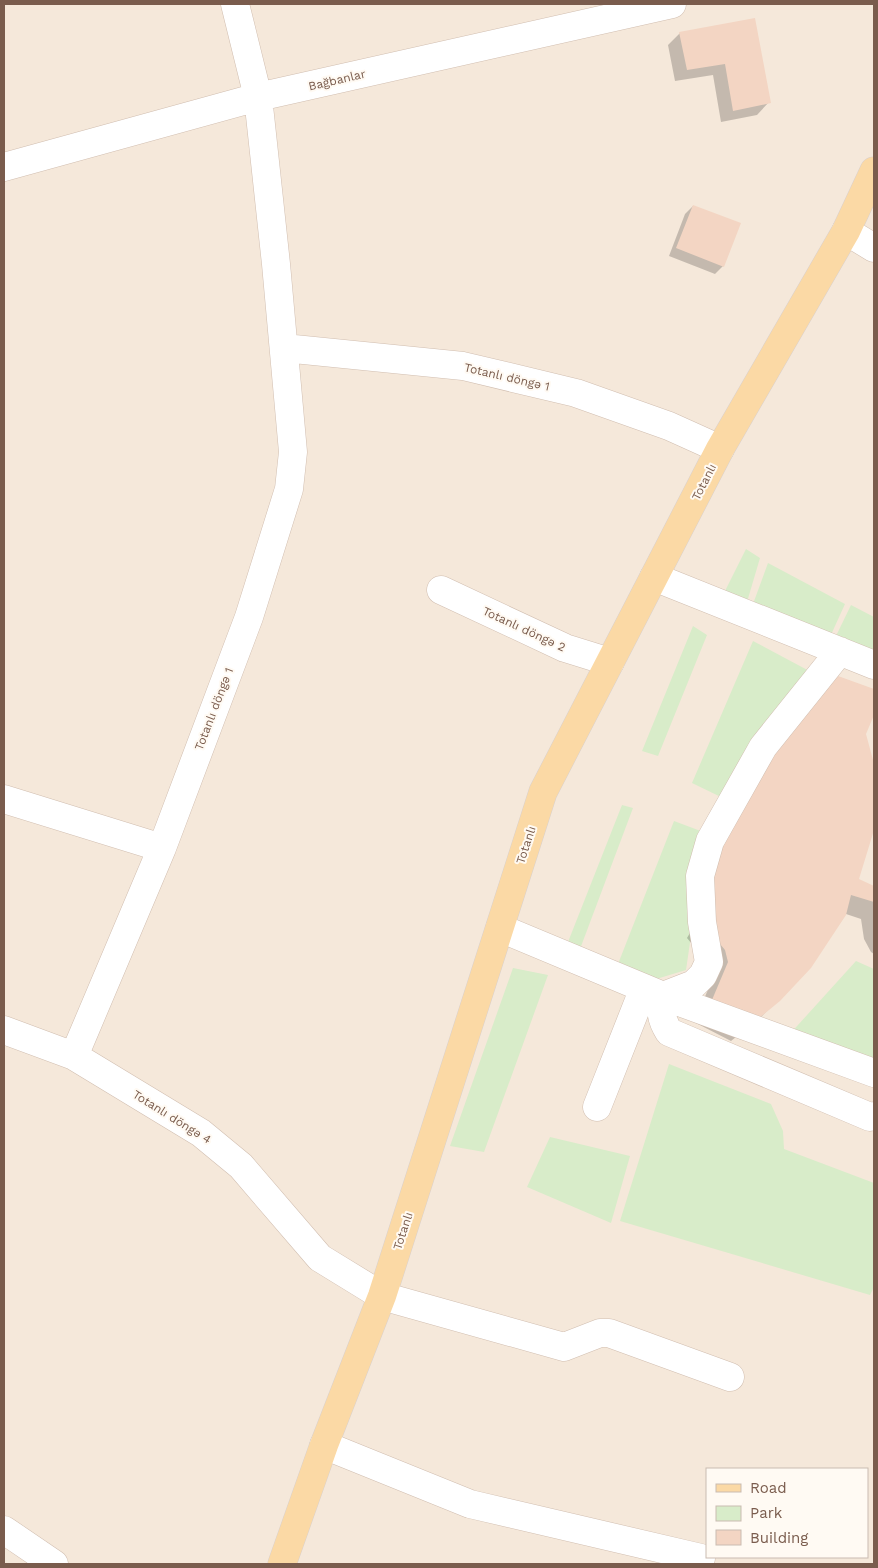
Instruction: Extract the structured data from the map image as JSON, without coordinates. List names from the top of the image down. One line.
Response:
{"streets":{"main road":["Totanlı"],"street":["Bağbanlar","Totanlı döngə 1","Totanlı döngə 2","Totanlı döngə 4"]},"crossings":[["Bağbanlar","Totanlı döngə 1"],["Totanlı döngə 1","Totanlı"],["Totanlı döngə 1","Totanlı döngə 4"],["Totanlı","Totanlı döngə 2"],["Totanlı","Totanlı döngə 4"]],"legend":["Road","Park","Building"]}
